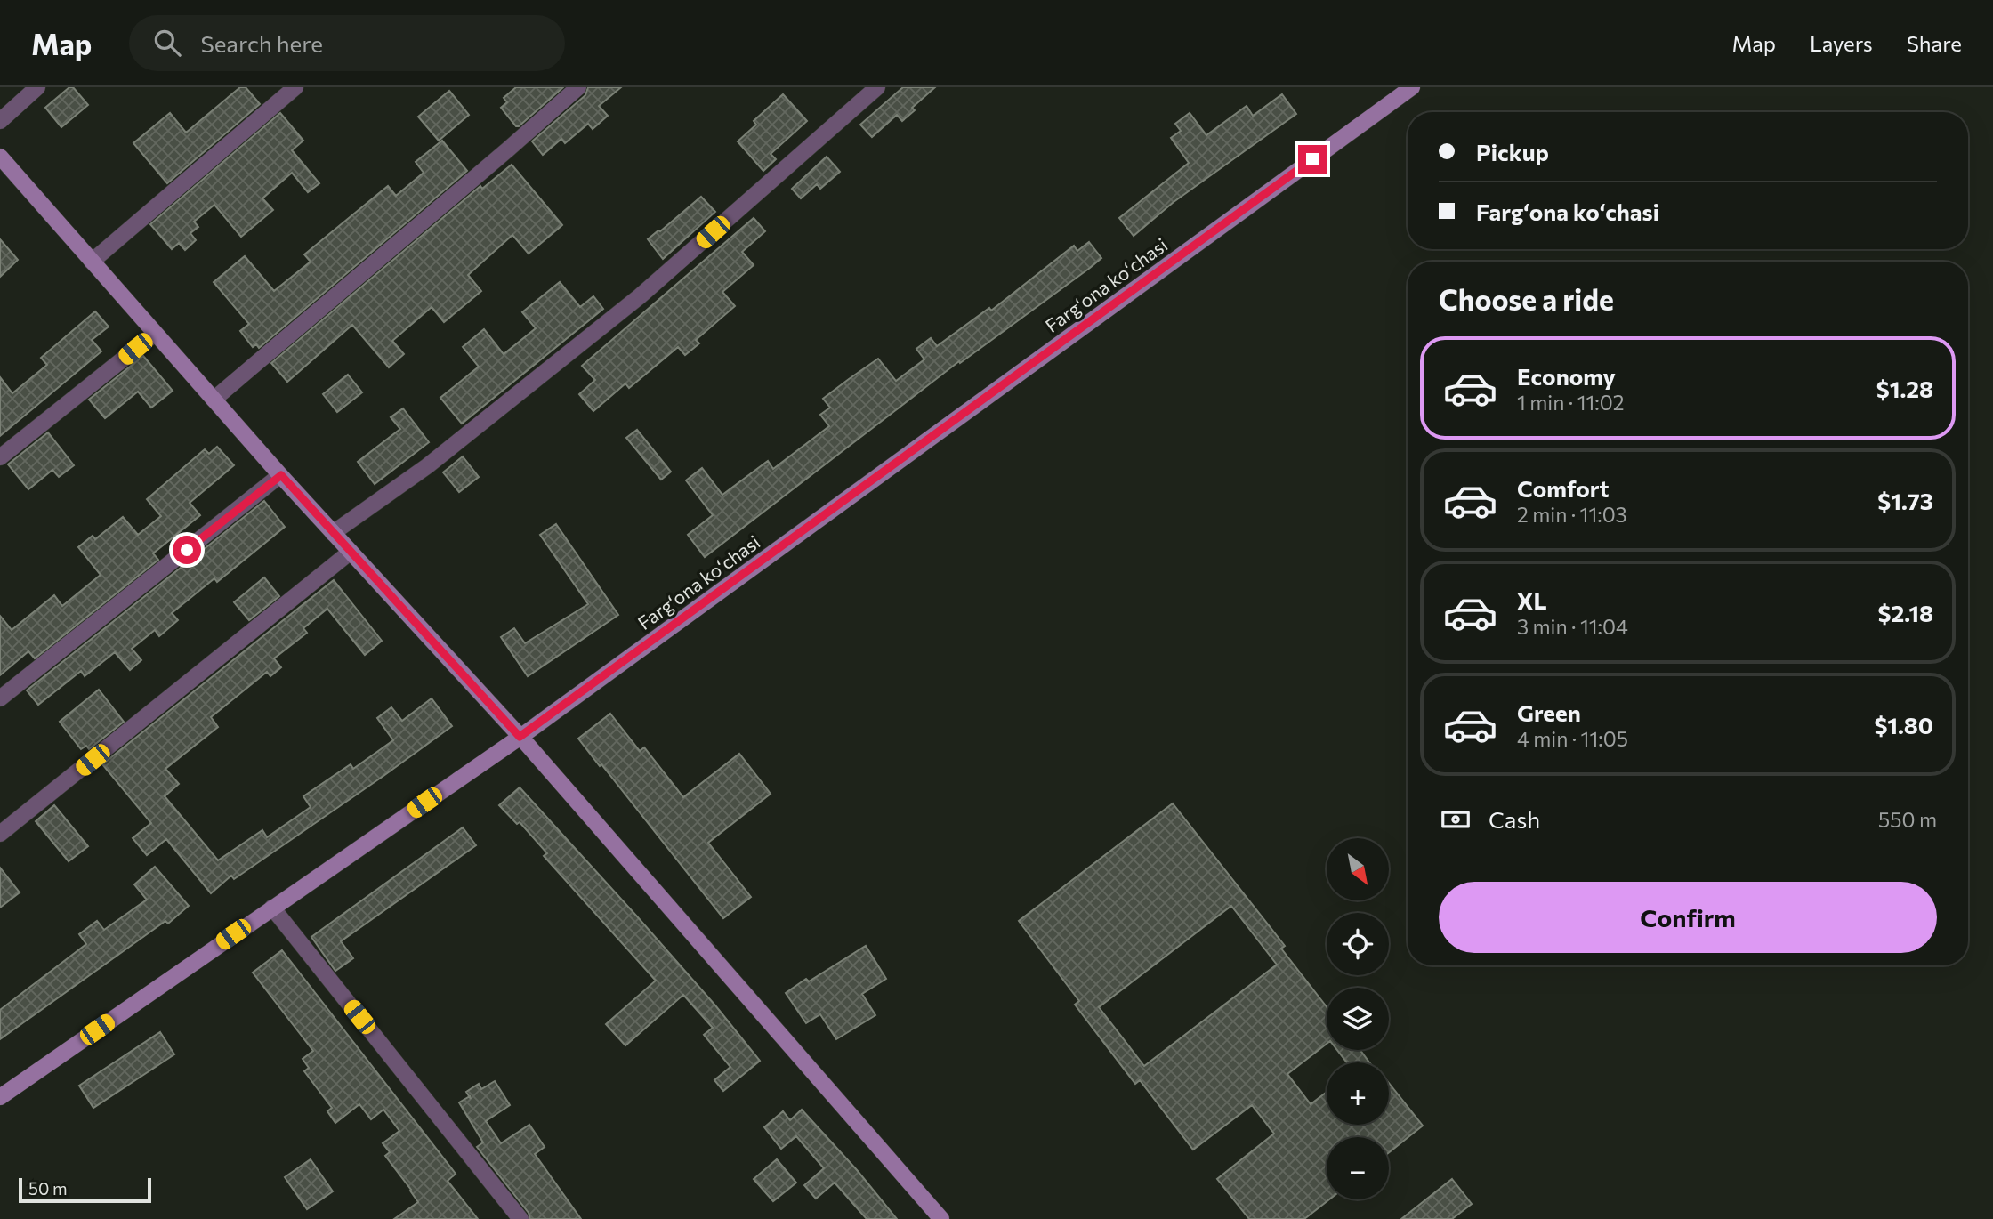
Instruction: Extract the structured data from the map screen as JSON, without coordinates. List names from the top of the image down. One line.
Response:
{"streets":{"street":["Fargʻona koʻchasi"]},"scale_bar":"50 m","north":"bottom right","page":{"header":"Map","search":"Search here","nav":["Map","Layers","Share"],"banner":["Pickup","Fargʻona koʻchasi"],"heading":"Choose a ride","list":[{"name":"Economy","note":"1 min · 11:02","value":"$1.28"},{"name":"Comfort","note":"2 min · 11:03","value":"$1.73"},{"name":"XL","note":"3 min · 11:04","value":"$2.18"},{"name":"Green","note":"4 min · 11:05","value":"$1.80"}],"pay":["Cash","550 m"],"map_buttons":["+","−"],"buttons":"Confirm","scale":"50 m"}}
